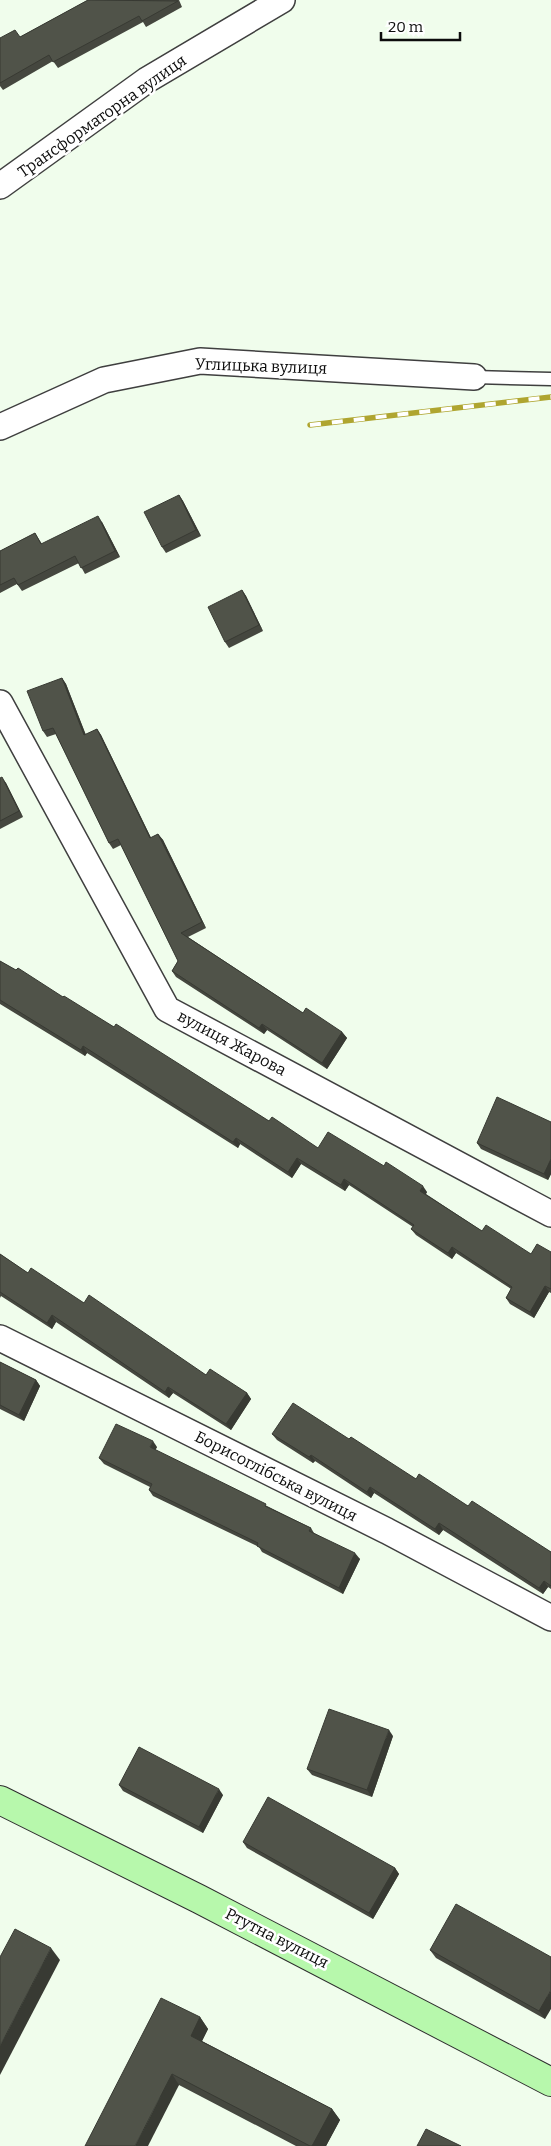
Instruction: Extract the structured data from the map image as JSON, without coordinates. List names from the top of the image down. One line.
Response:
{"streets":{"main road":["Ртутна вулиця"],"street":["Трансформаторна вулиця","Углицька вулиця","вулиця Жарова","Борисоглібська вулиця"]},"scale_bar":"20 m"}
